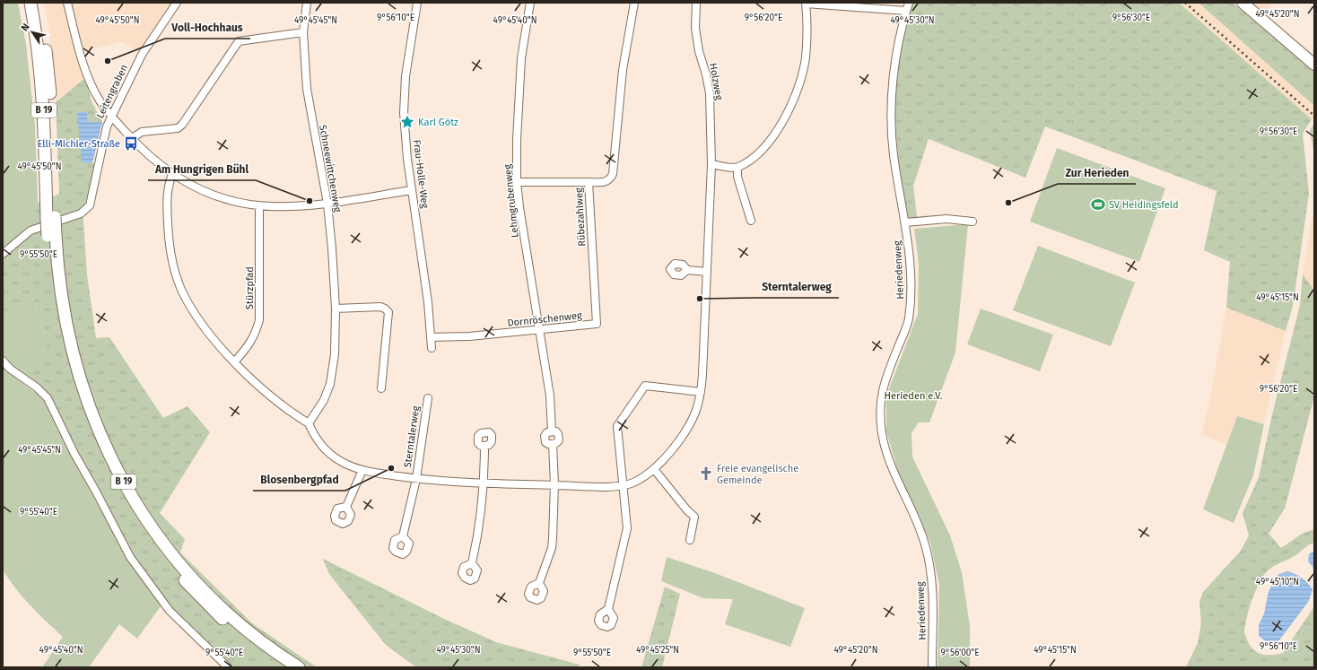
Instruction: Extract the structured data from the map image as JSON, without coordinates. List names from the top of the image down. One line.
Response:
{"streets":{"main road":["B 19"],"street":["Holzweg","Leitengraben","Schneewittchenweg","Frau-Holle-Weg","Lehmgrubenweg","Rübezahlweg","Heriedenweg","Stürzpfad","Dornröschenweg","Sterntalerweg"]},"crossings":[["Holzweg","Sterntalerweg"],["Schneewittchenweg","Sterntalerweg"],["Frau-Holle-Weg","Dornröschenweg"],["Lehmgrubenweg","Dornröschenweg"],["Lehmgrubenweg","Sterntalerweg"],["Rübezahlweg","Dornröschenweg"]],"parks":["Herieden e.V."],"places":{"other":["Voll-Hochhaus","Am Hungrigen Bühl","Zur Herieden","Sterntalerweg","Blosenbergpfad"],"place":["Karl Götz"],"bus stop":["Elli-Michler-Straße"],"sports":["SV Heidingsfeld"],"church":["Freie evangelische Gemeinde"]},"north":"top left","coordinates":["49°45'20\"N","9°56'10\"E","9°56'20\"E","9°56'30\"E","49°45'50\"N","49°45'45\"N","49°45'40\"N","49°45'30\"N","9°55'50\"E","49°45'15\"N","9°55'40\"E","49°45'10\"N","49°45'25\"N","9°56'00\"E"]}
